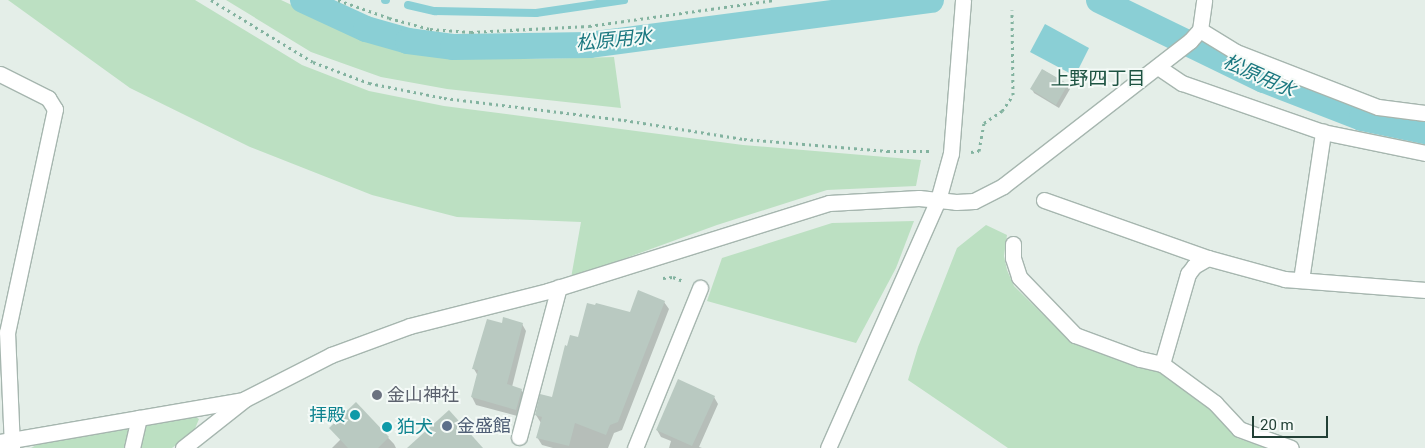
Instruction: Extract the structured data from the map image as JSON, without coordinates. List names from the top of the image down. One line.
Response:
{"districts":["上野四丁目"],"water":["松原用水"],"places":["金山神社","拝殿","金盛館","狛犬"],"scale_bar":"20 m"}
